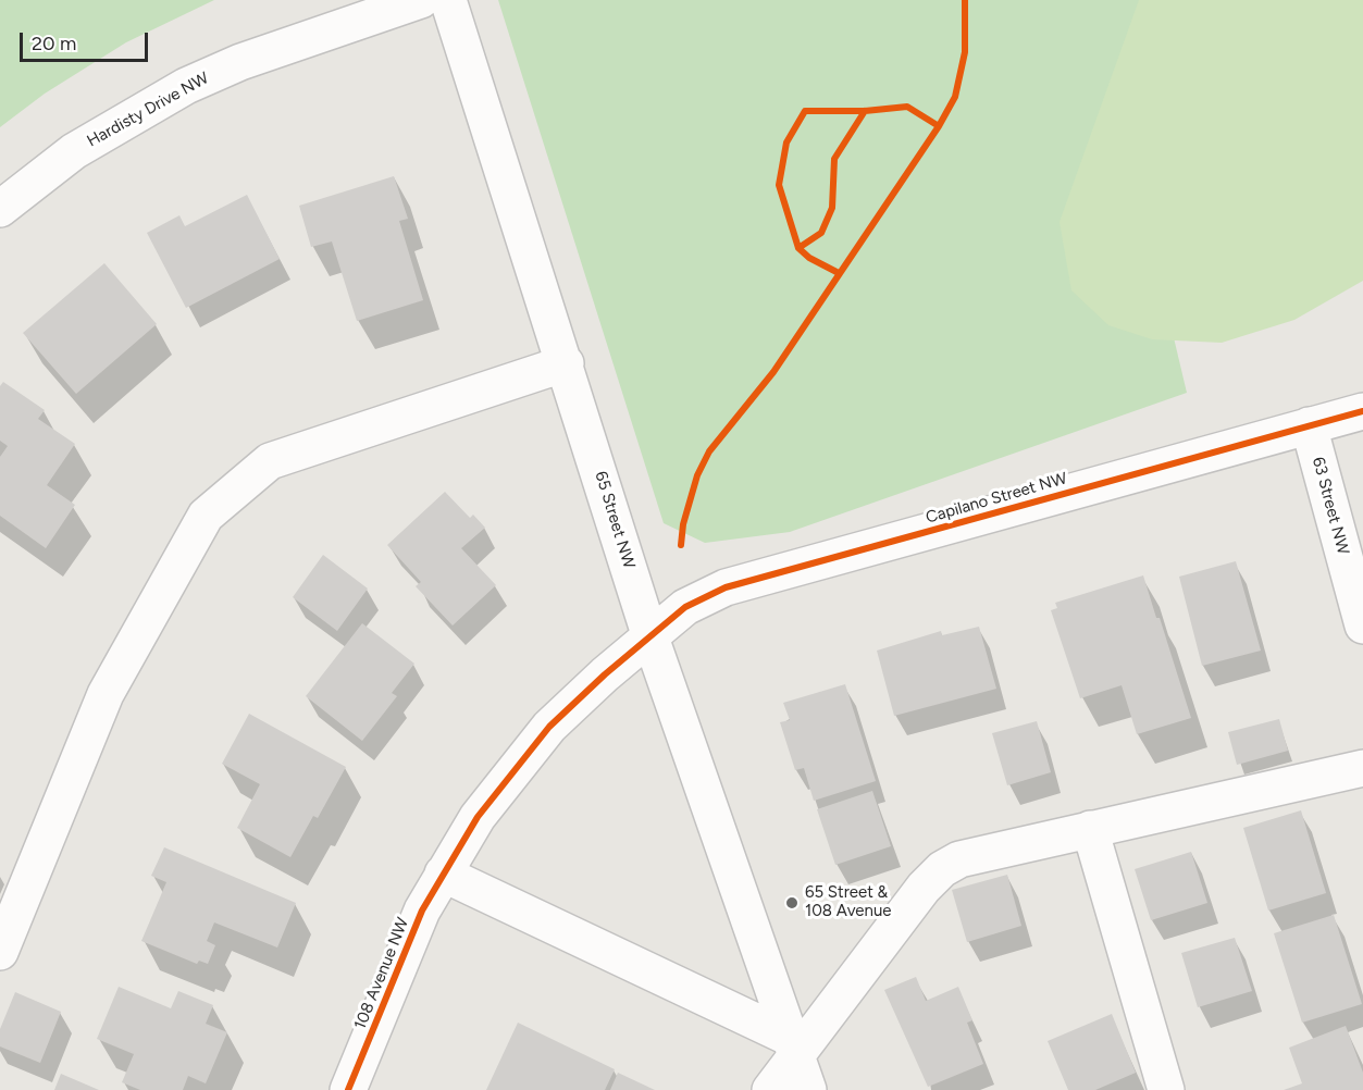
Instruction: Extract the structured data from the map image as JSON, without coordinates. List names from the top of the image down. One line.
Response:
{"streets":{"street":["Hardisty Drive NW","Capilano Street NW","63 Street NW","65 Street NW","108 Avenue NW"]},"crossings":[["Capilano Street NW","63 Street NW"],["Capilano Street NW","65 Street NW"],["Capilano Street NW","108 Avenue NW"],["65 Street NW","108 Avenue NW"]],"places":["65 Street & 108 Avenue"],"scale_bar":"20 m"}
